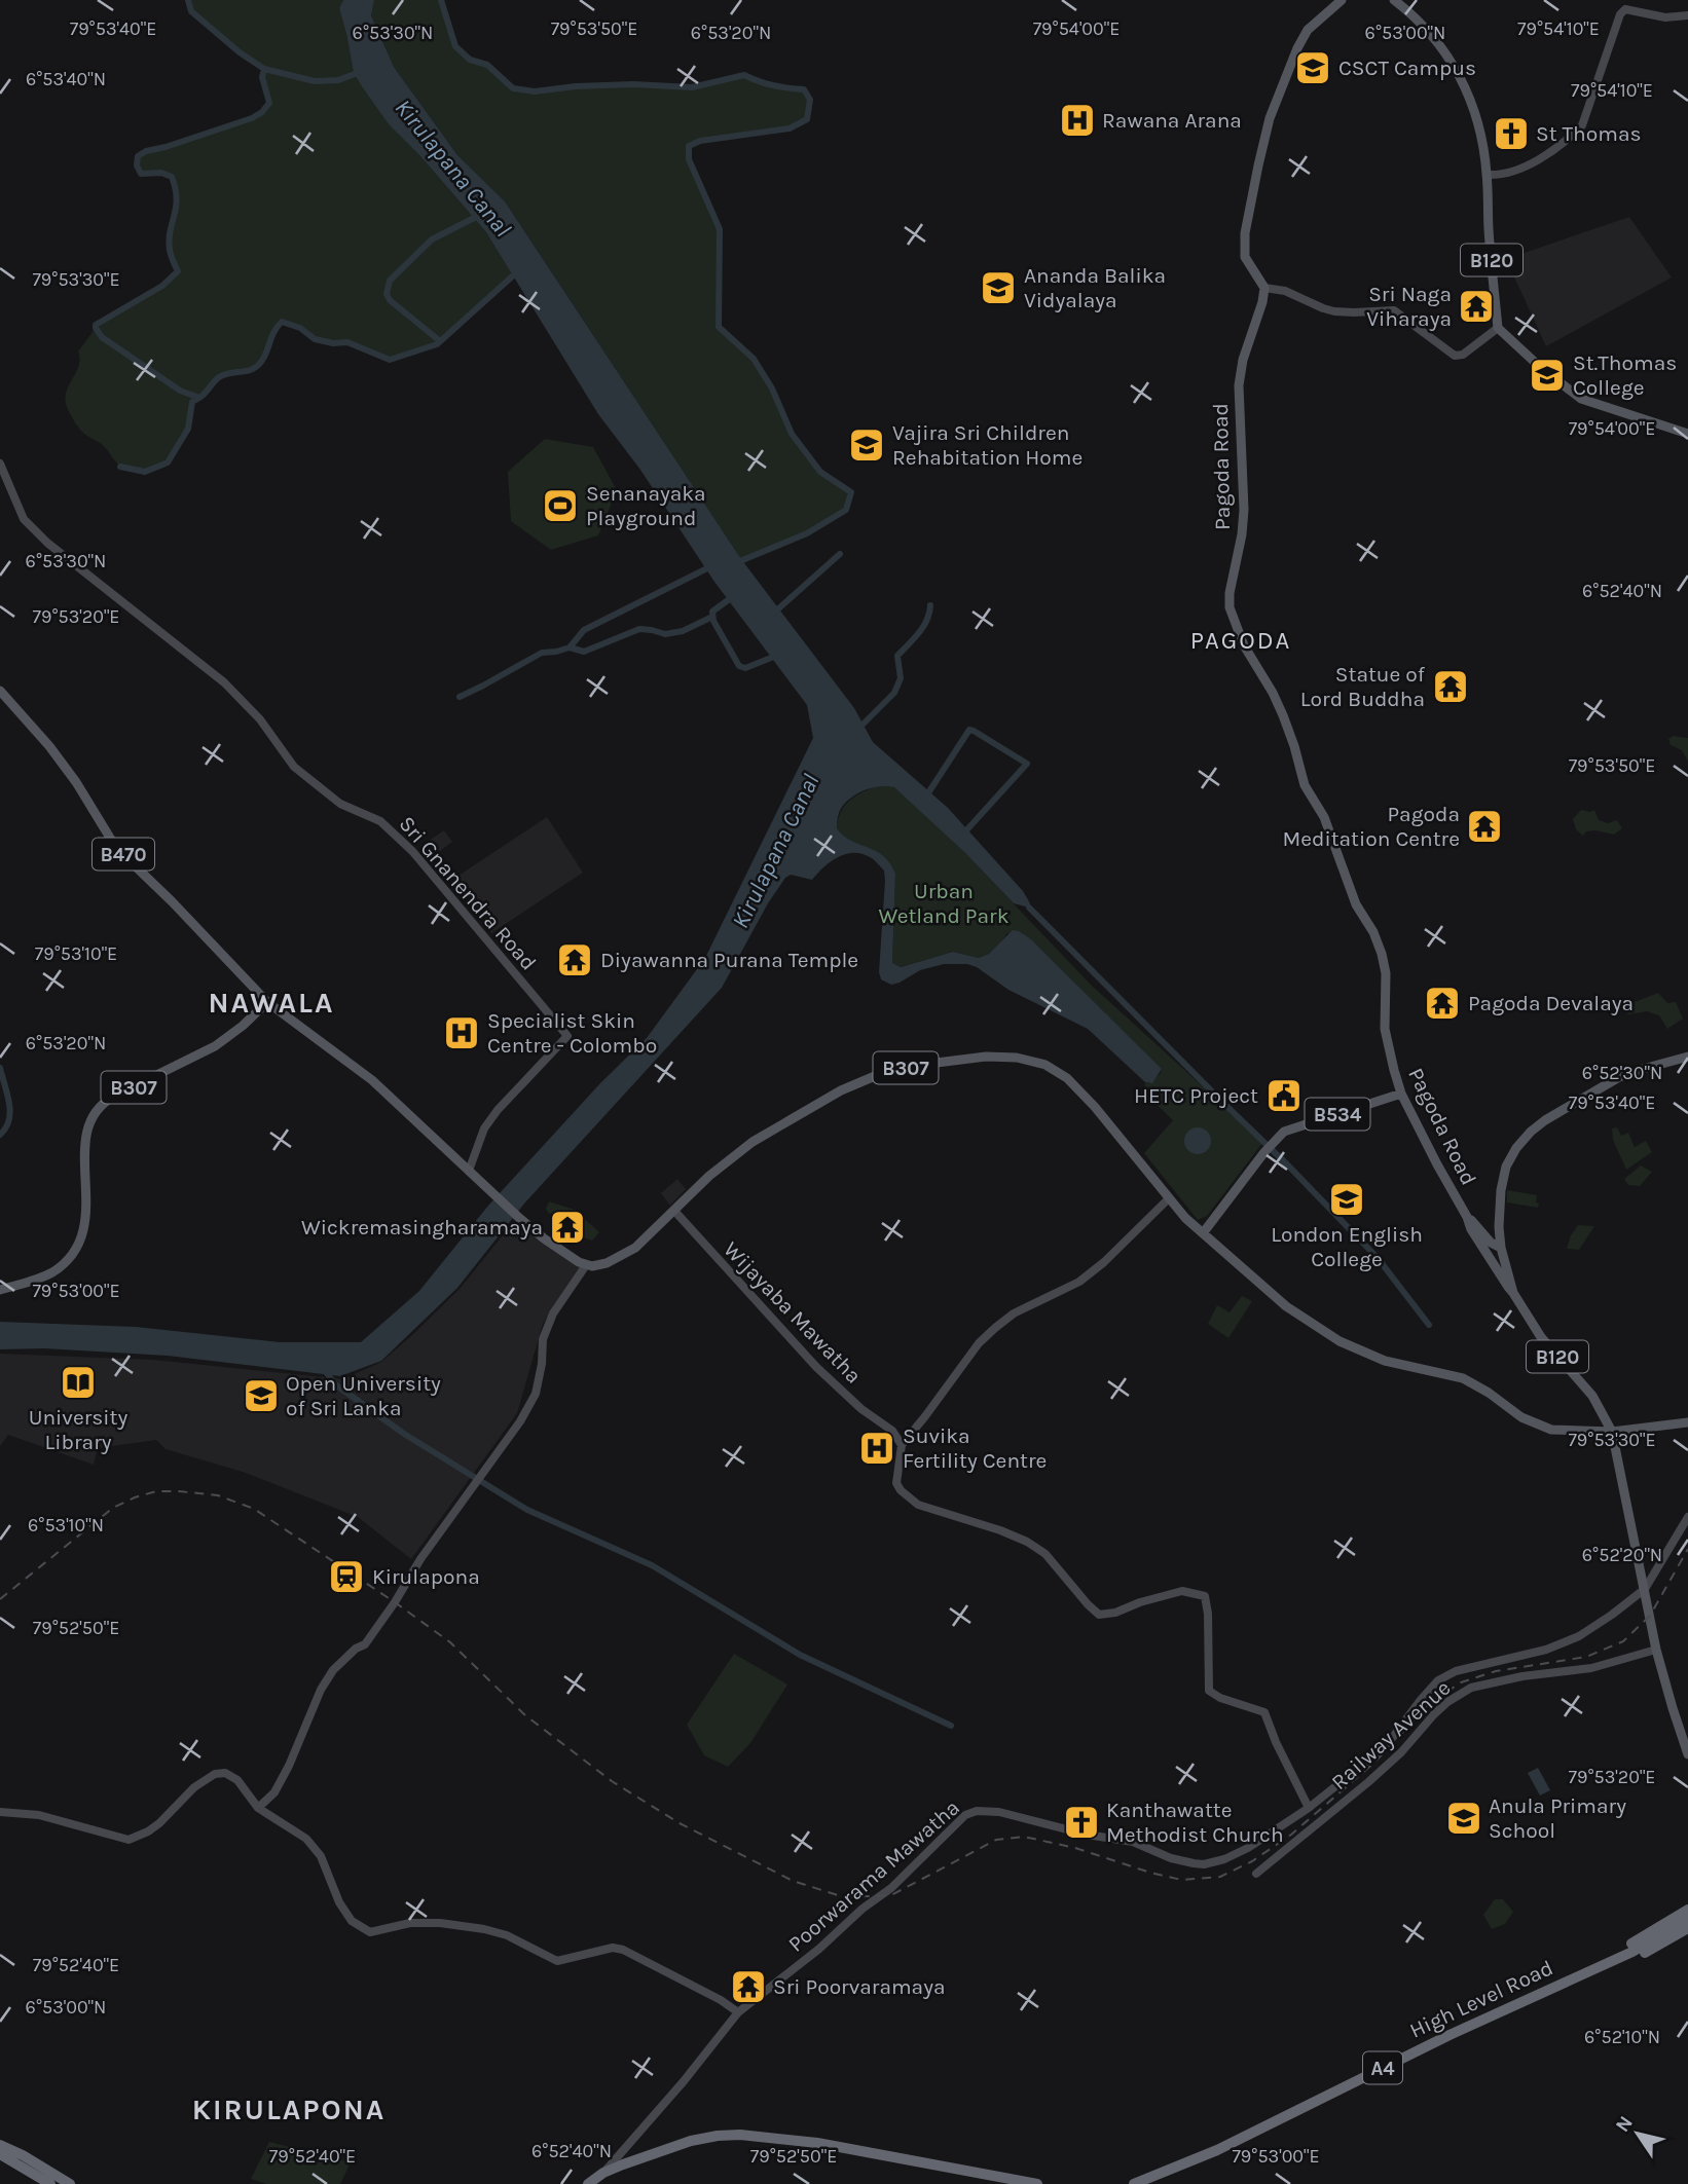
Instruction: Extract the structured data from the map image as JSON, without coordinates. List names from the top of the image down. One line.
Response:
{"streets":{"highway":["High Level Road","A4"],"main road":["B120","Pagoda Road","B470","B307","B534"],"street":["Sri Gnanendra Road","Wijayaba Mawatha","Railway Avenue","Poorwarama Mawatha"]},"crossings":[["B120","Pagoda Road"],["B120","B307"],["B120","Railway Avenue"],["Pagoda Road","B534"],["B470","B307"],["B307","B534"],["B307","Wijayaba Mawatha"],["High Level Road","A4"]],"districts":["PAGODA","NAWALA","KIRULAPONA"],"water":["Kirulapana Canal"],"parks":["Urban Wetland Park"],"places":{"school or university":["CSCT Campus","Ananda Balika Vidyalaya","St.Thomas College","Vajira Sri Children Rehabitation Home","London English College","Open University of Sri Lanka","Anula Primary School"],"hospital":["Rawana Arana","Specialist Skin Centre - Colombo","Suvika Fertility Centre"],"church":["St Thomas","Kanthawatte Methodist Church"],"temple":["Sri Naga Viharaya","Statue of Lord Buddha","Pagoda Meditation Centre","Diyawanna Purana Temple","Pagoda Devalaya","Wickremasingharamaya","Sri Poorvaramaya"],"sports":["Senanayaka Playground"],"public building":["HETC Project"],"library":["University Library"],"station":["Kirulapona"]},"north":"top left","coordinates":["79°54'00\"E","79°53'40\"E","79°53'50\"E","79°54'10\"E","6°53'30\"N","6°53'20\"N","6°53'00\"N","6°53'40\"N","79°53'30\"E","6°52'40\"N","79°53'20\"E","79°53'10\"E","6°52'30\"N","79°53'00\"E","6°53'10\"N","6°52'20\"N","79°52'50\"E","79°52'40\"E","6°52'10\"N"]}
